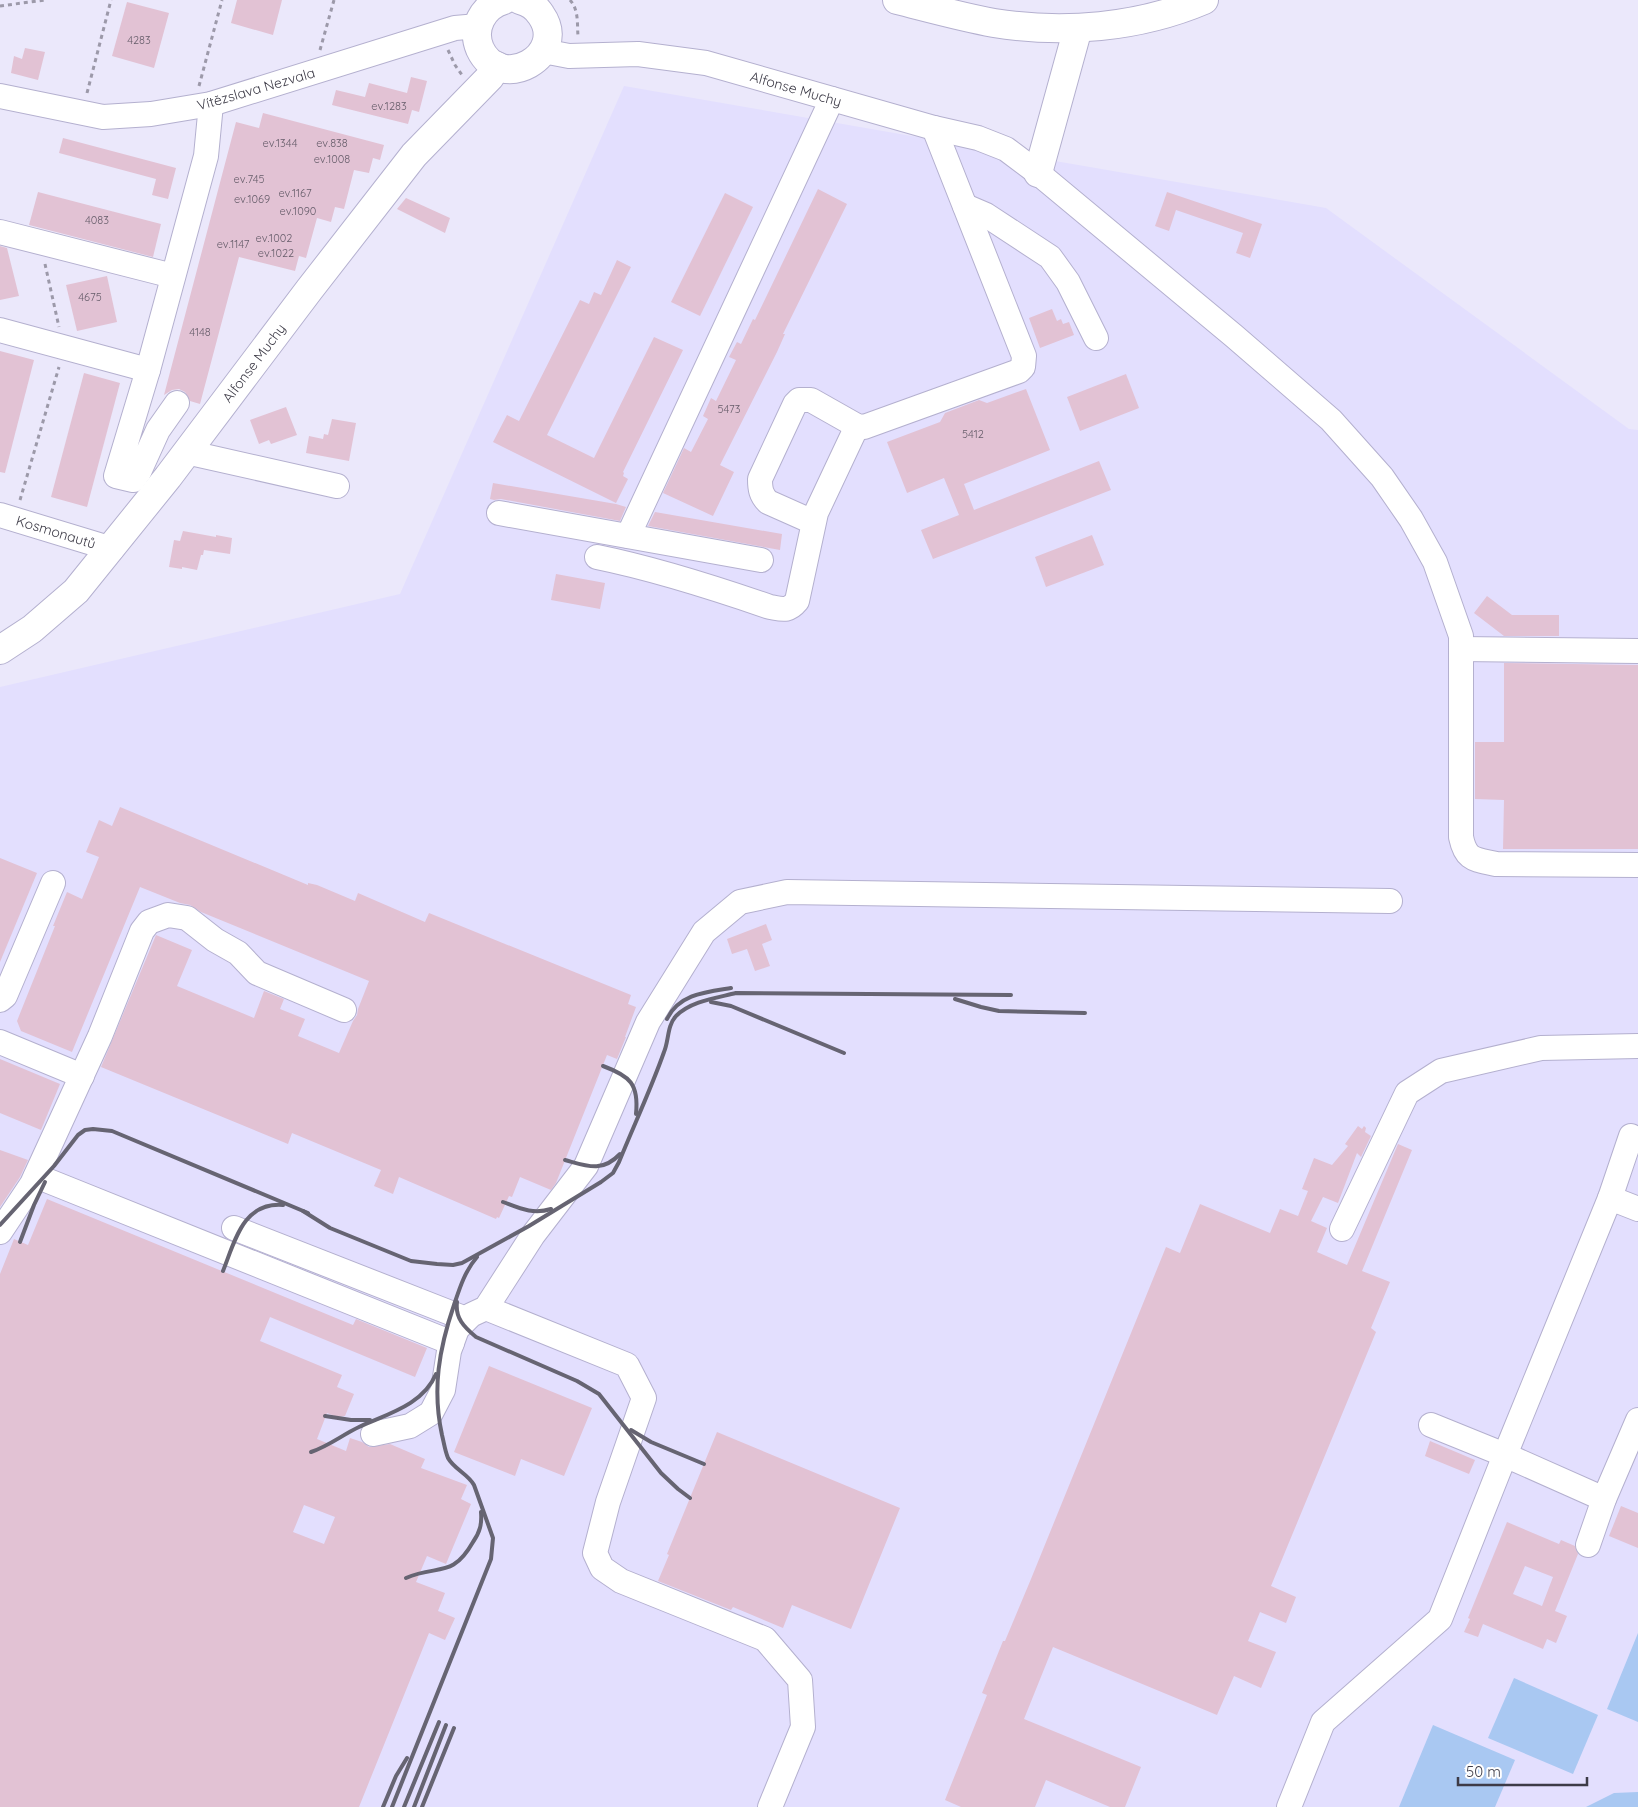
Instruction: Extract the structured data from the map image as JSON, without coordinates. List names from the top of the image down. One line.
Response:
{"streets":{"main road":["Alfonse Muchy"],"street":["Vítězslava Nezvala","Kosmonautů"]},"crossings":[["Alfonse Muchy","Kosmonautů"]],"house_numbers":["4283","ev.1283","ev.1344","ev.838","ev.1008","ev.745","ev.1167","ev.1069","ev.1090","4083","ev.1002","ev.1147","ev.1022","4675","4148","5473","5412"],"scale_bar":"50 m"}
